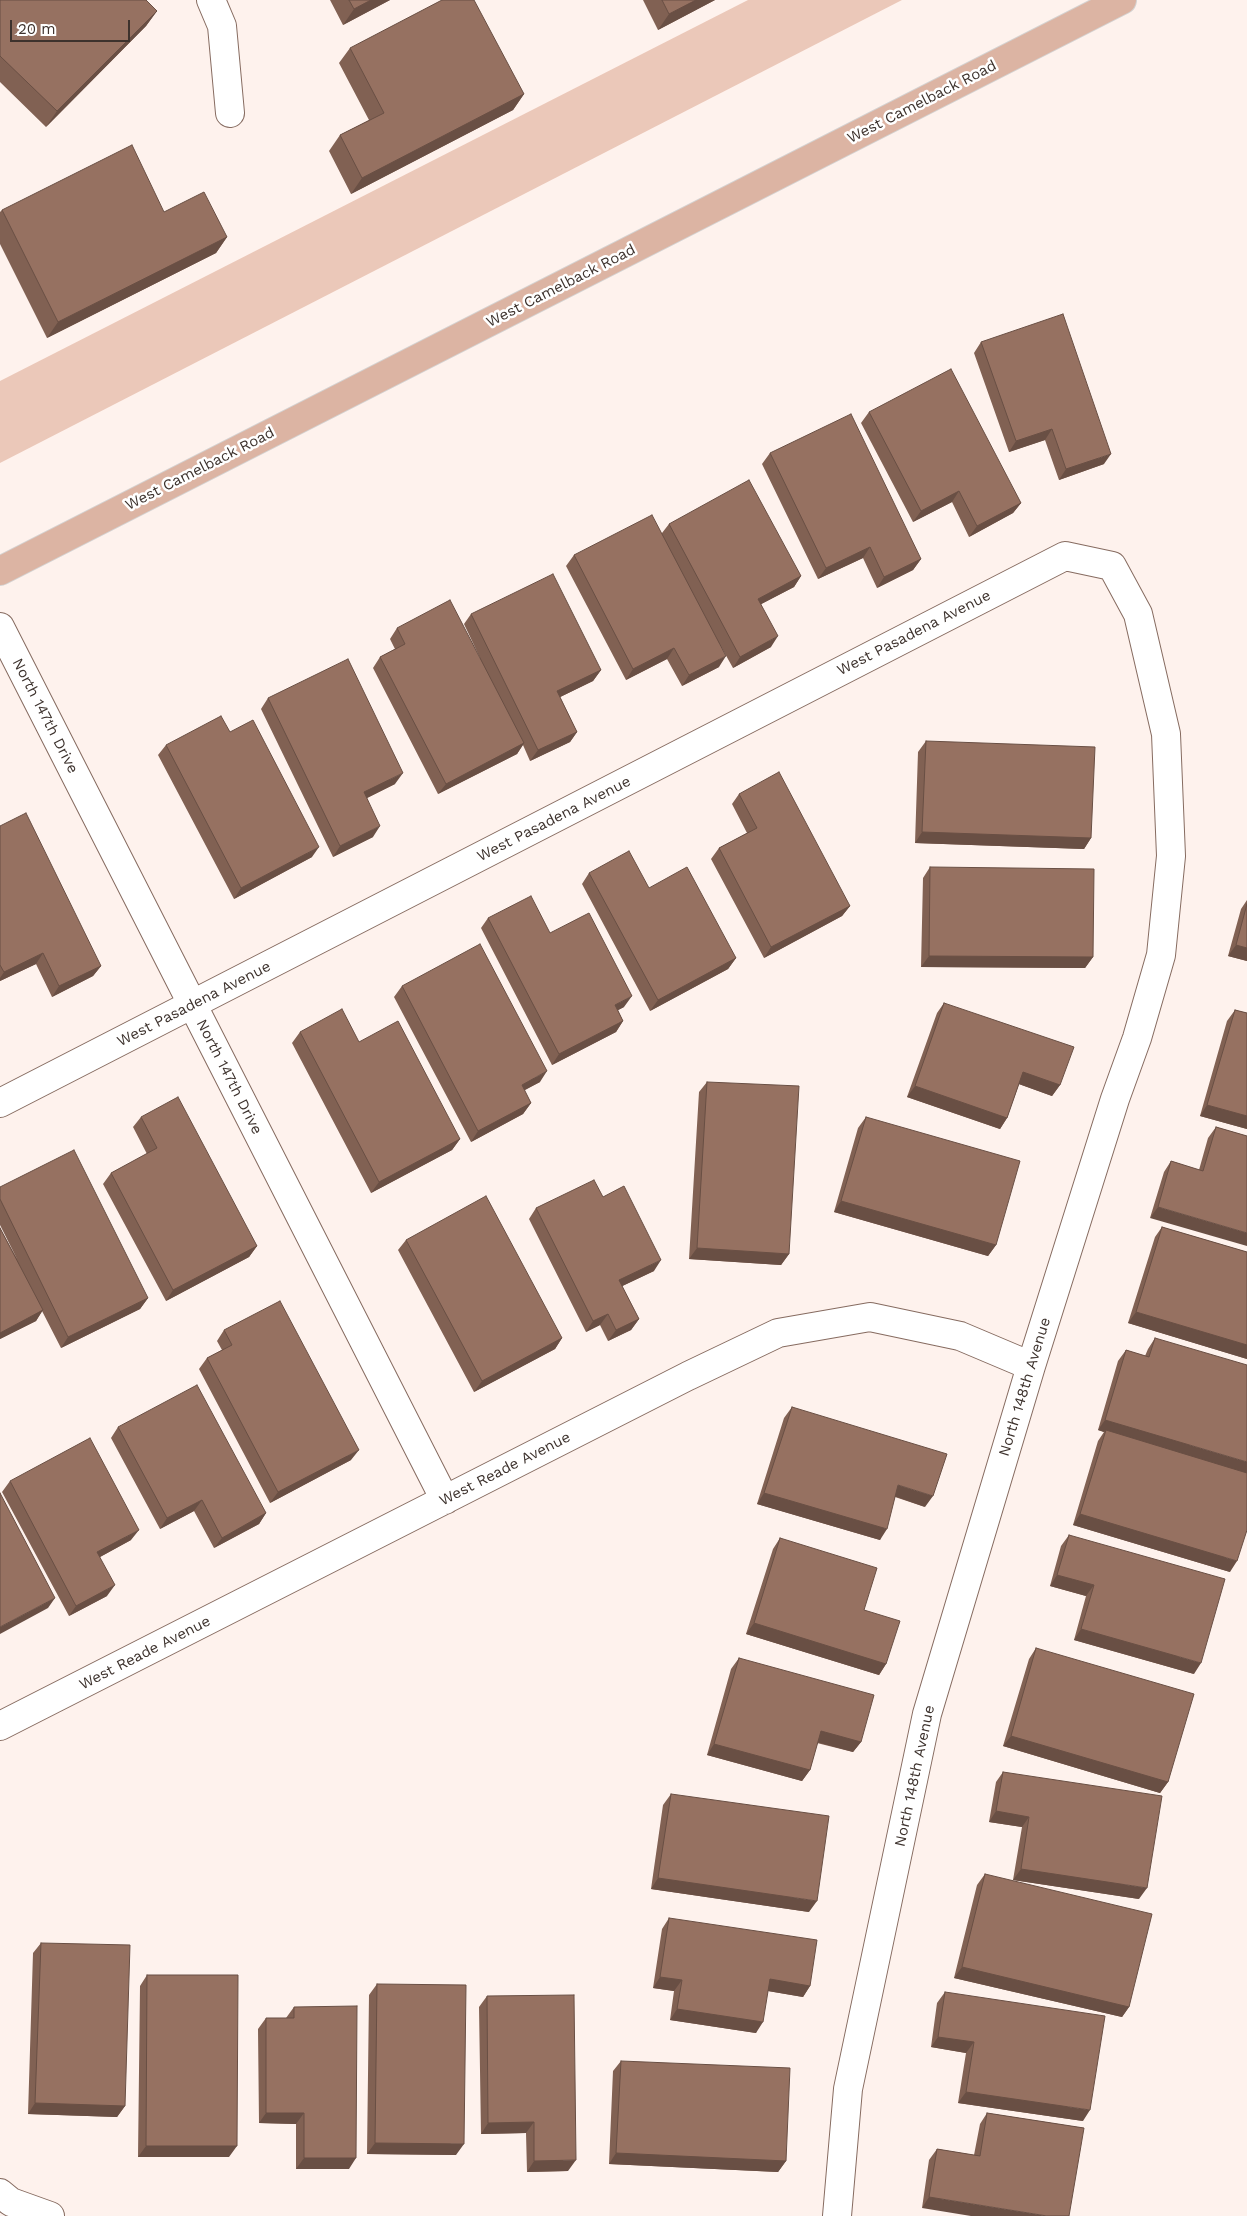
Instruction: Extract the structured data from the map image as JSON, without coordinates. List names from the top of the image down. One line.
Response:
{"streets":{"main road":["West Camelback Road"],"street":["West Pasadena Avenue","North 147th Drive","North 148th Avenue","West Reade Avenue"]},"crossings":[["West Pasadena Avenue","North 147th Drive"],["West Pasadena Avenue","North 148th Avenue"],["North 147th Drive","West Reade Avenue"],["North 148th Avenue","West Reade Avenue"]],"scale_bar":"20 m"}
